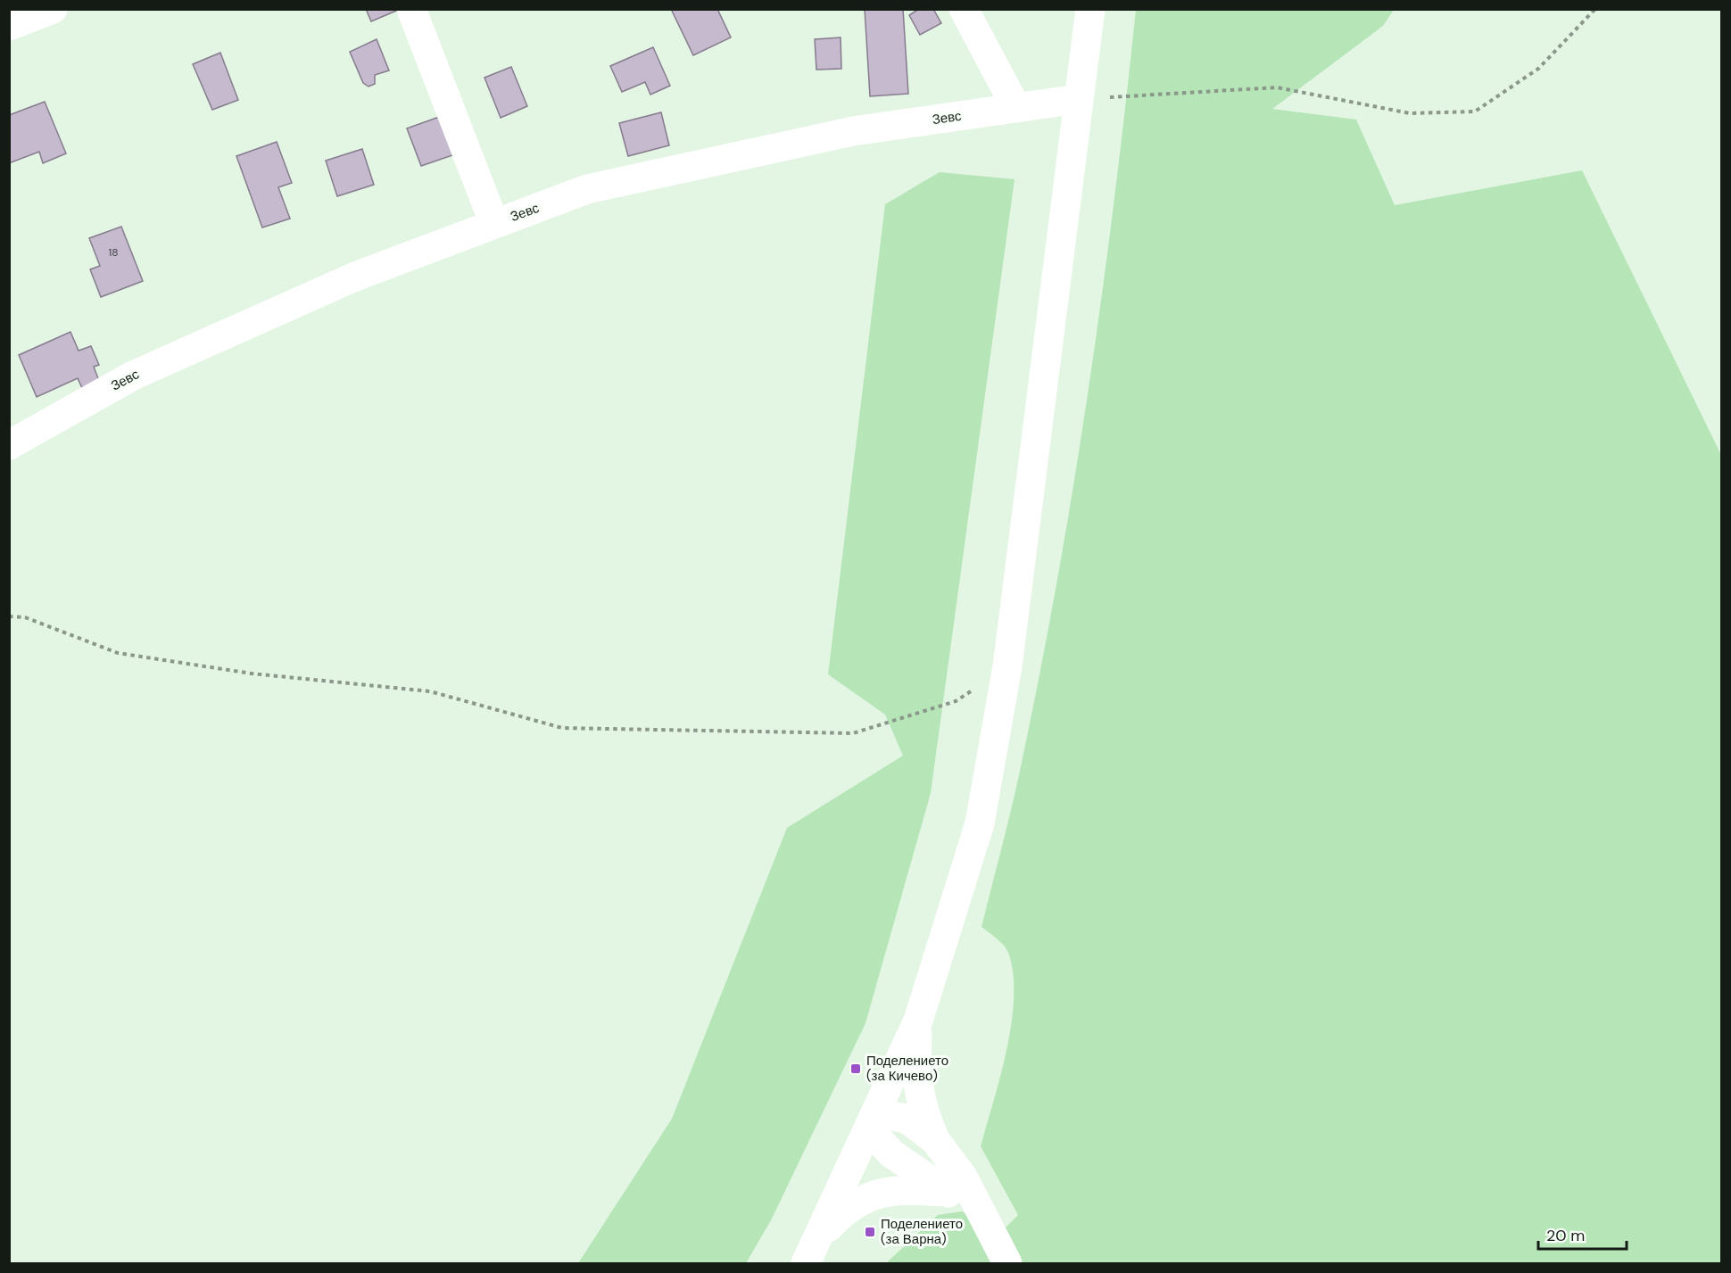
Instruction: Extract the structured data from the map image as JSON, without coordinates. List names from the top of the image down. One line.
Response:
{"streets":{"street":["Зевс"]},"places":{"transit":["Поделението (за Кичево)","Поделението (за Варна)"]},"house_numbers":["18"],"scale_bar":"20 m"}
